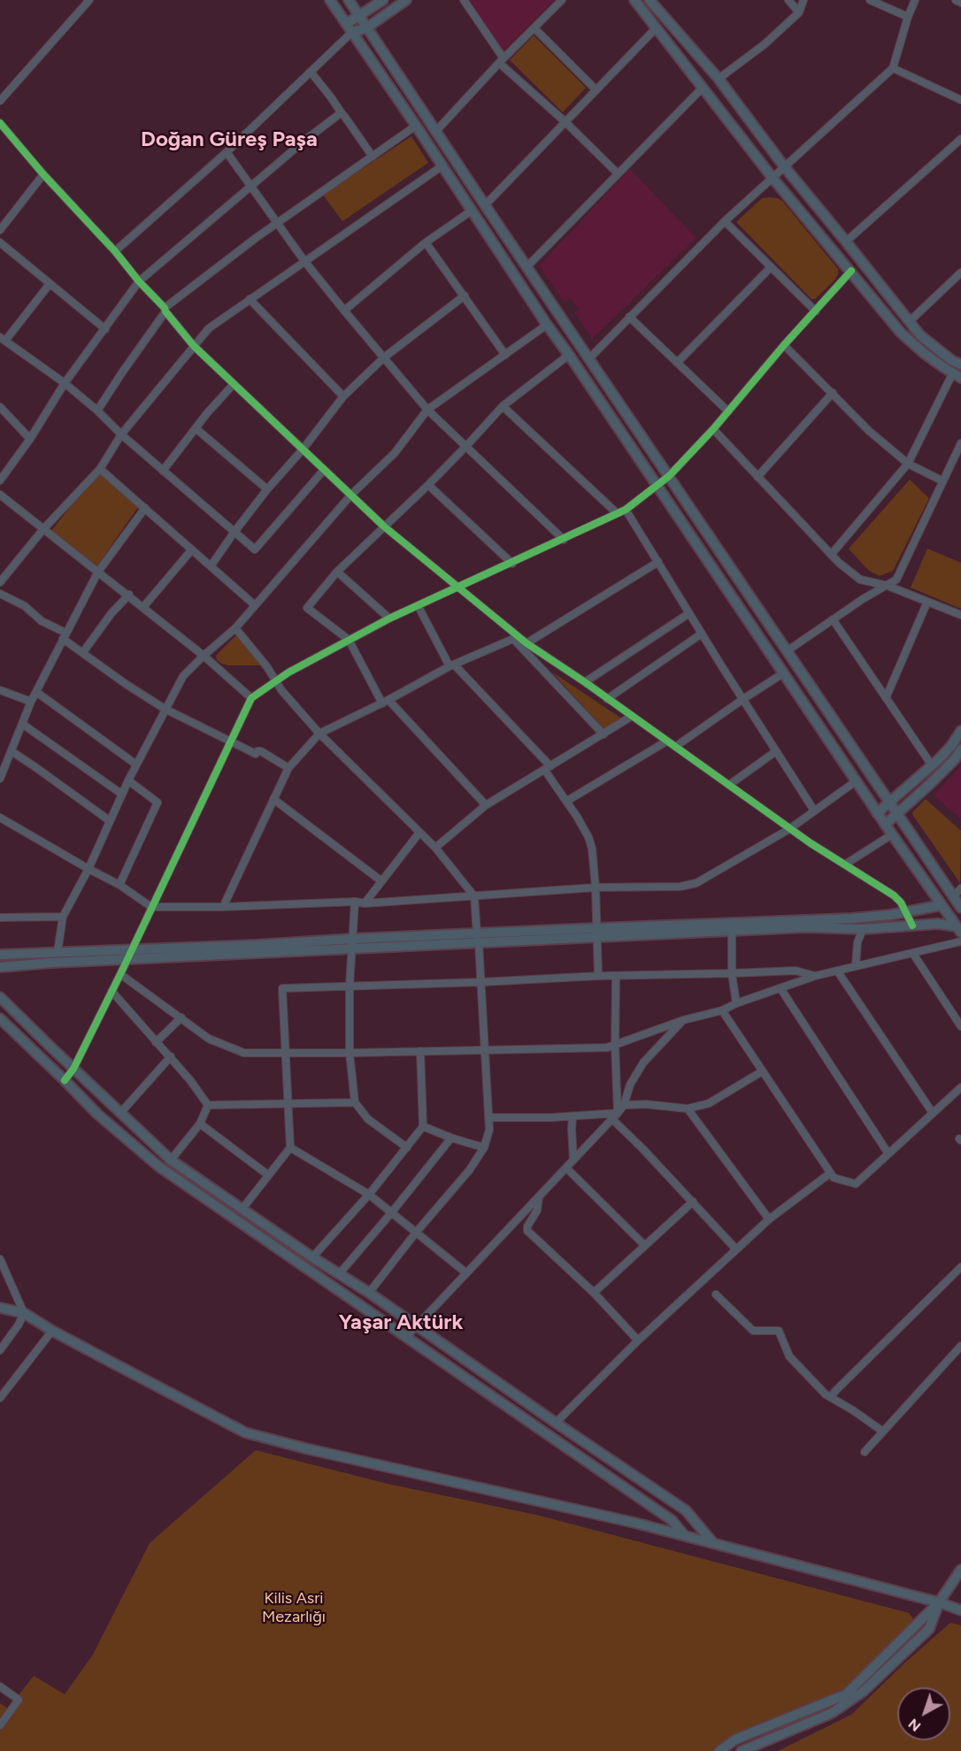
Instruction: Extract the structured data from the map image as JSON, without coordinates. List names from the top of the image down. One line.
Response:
{"districts":["Doğan Güreş Paşa","Yaşar Aktürk"],"parks":["Kilis Asri Mezarlığı"],"north":"bottom left"}
